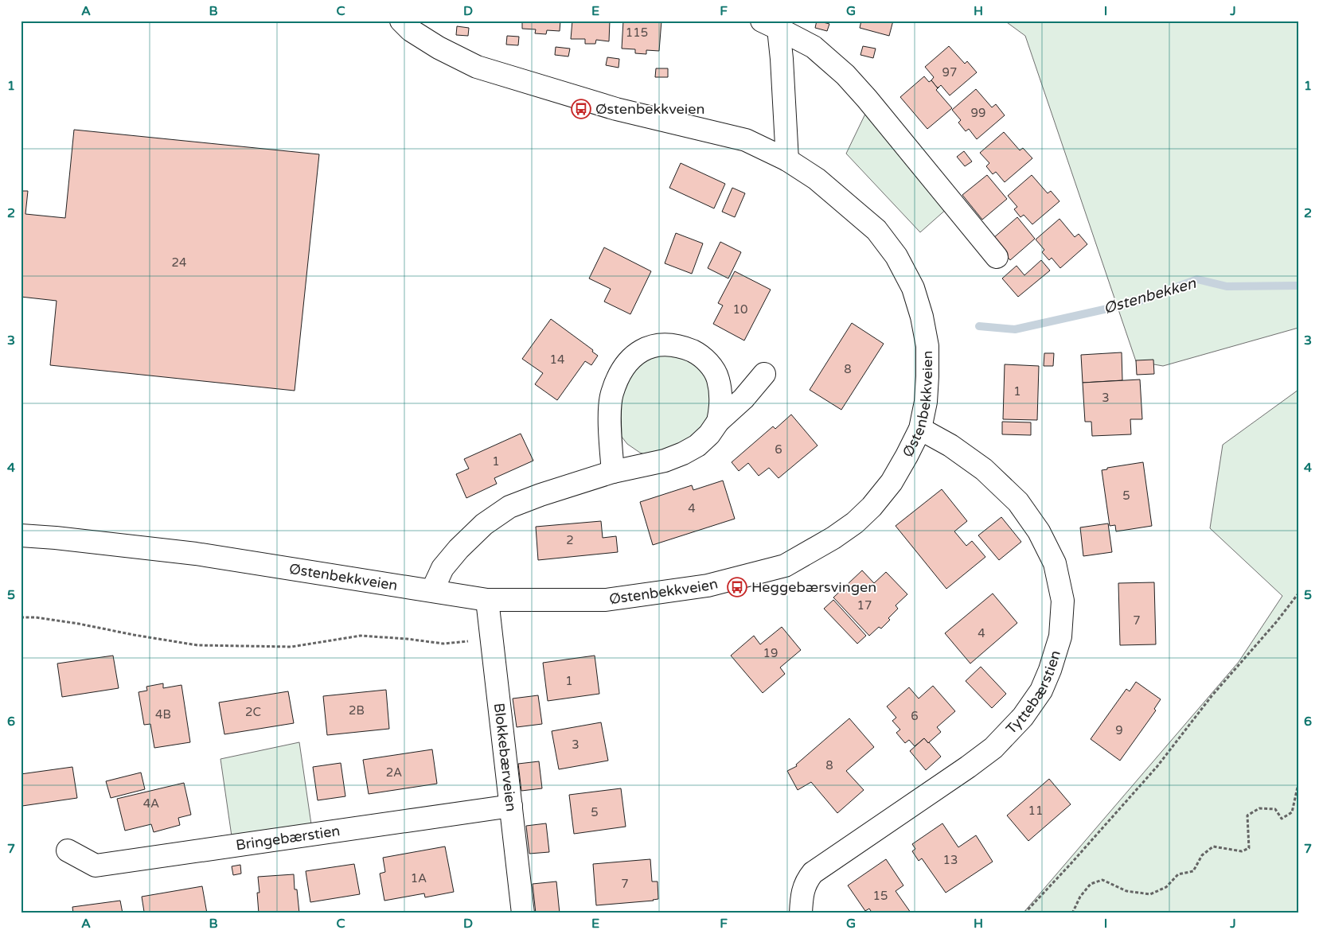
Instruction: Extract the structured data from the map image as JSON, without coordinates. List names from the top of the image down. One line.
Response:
{"streets":{"street":["Østenbekkveien","Tyttebærstien","Blokkebærveien","Bringebærstien"]},"crossings":[["Østenbekkveien","Tyttebærstien"],["Østenbekkveien","Blokkebærveien"],["Blokkebærveien","Bringebærstien"]],"water":["Østenbekken"],"places":{"bus stop":["Østenbekkveien","Heggebærsvingen"]},"house_numbers":["115","97","99","24","10","14","8","1","3","6","1","5","4","2","17","7","4","19","1","2B","2C","4B","6","9","3","8","2A","4A","11","5","13","1A","7","15"],"grid":{"columns":["A","B","C","D","E","F","G","H","I","J"],"rows":["1","2","3","4","5","6","7"]}}
